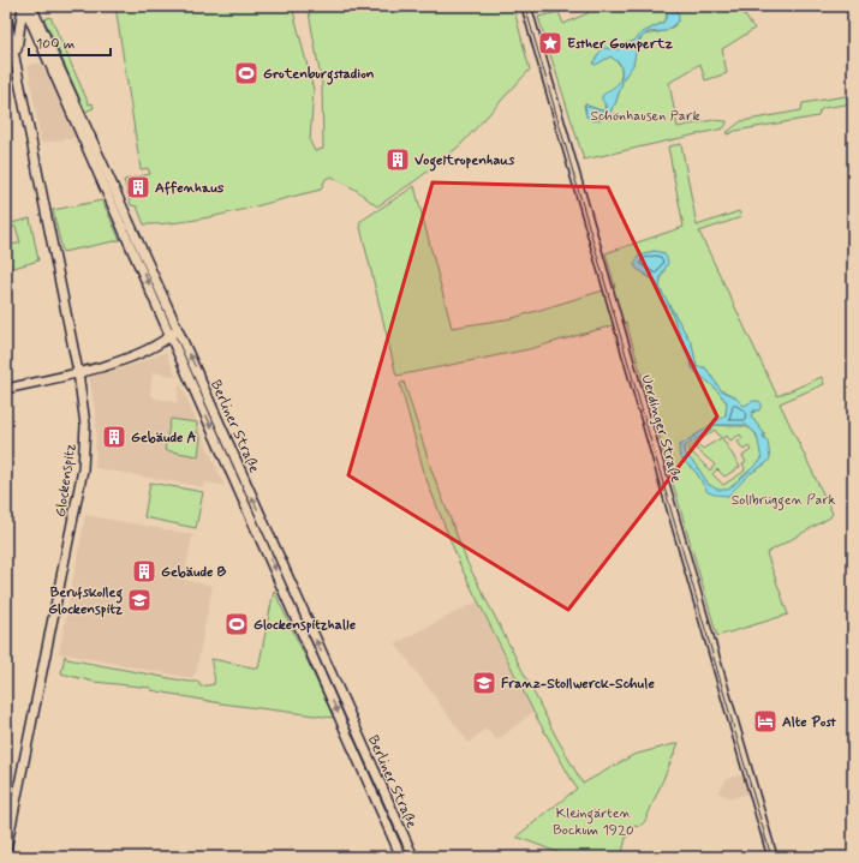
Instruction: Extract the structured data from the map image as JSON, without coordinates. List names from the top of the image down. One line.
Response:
{"streets":{"main road":["Berliner Straße","Uerdinger Straße","Glockenspitz"]},"crossings":[["Berliner Straße","Glockenspitz"]],"parks":["Schönhausen Park","Sollbrüggen Park","Kleingärten Bockum 1920"],"places":{"place":["Esther Gompertz"],"sports":["Grotenburgstadion","Glockenspitzhalle"],"building":["Vogeltropenhaus","Affenhaus","Gebäude A","Gebäude B"],"school or university":["Berufskolleg Glockenspitz","Franz-Stollwerck-Schule"],"hotel":["Alte Post"]},"scale_bar":"100 m"}
